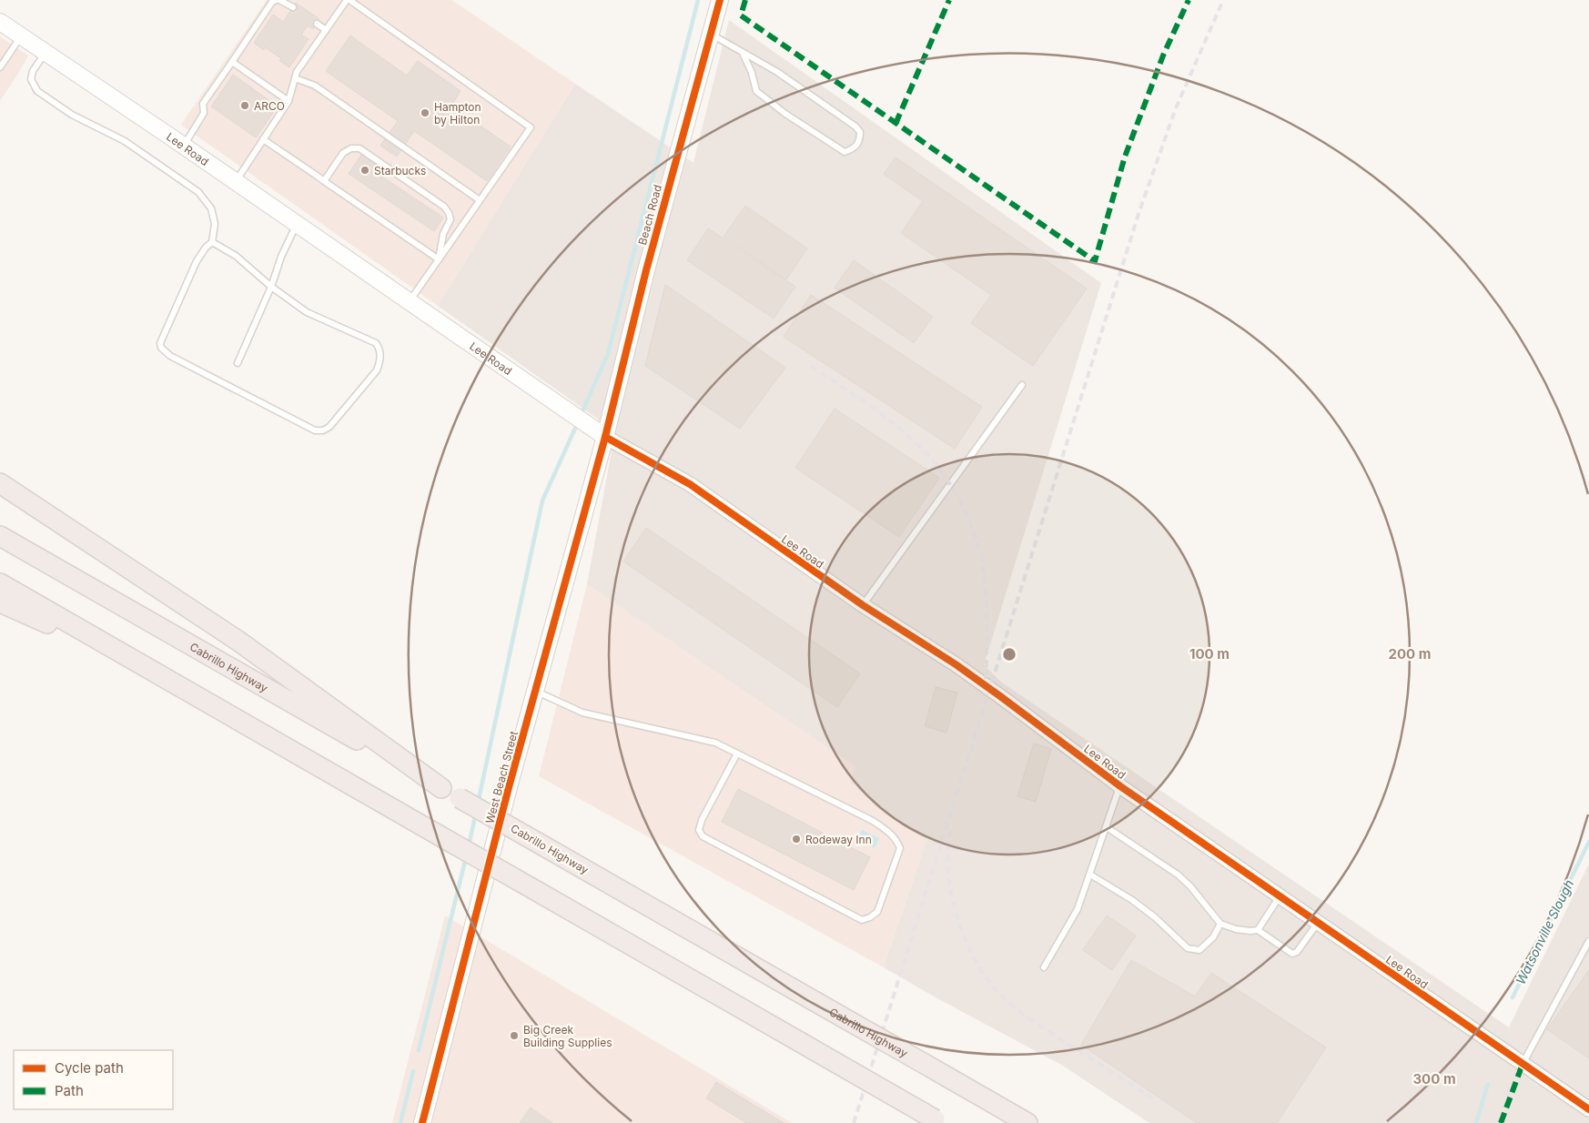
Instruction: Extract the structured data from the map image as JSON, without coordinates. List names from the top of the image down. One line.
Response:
{"streets":{"highway":["Cabrillo Highway"],"main road":["Lee Road","Beach Road","West Beach Street"]},"crossings":[["Lee Road","Beach Road"],["Lee Road","West Beach Street"],["Beach Road","West Beach Street"]],"water":["Watsonville Slough"],"places":["ARCO","Hampton by Hilton","Starbucks","Rodeway Inn","Big Creek Building Supplies"],"legend":["Cycle path","Path"],"rings":["100 m","200 m","300 m"]}
